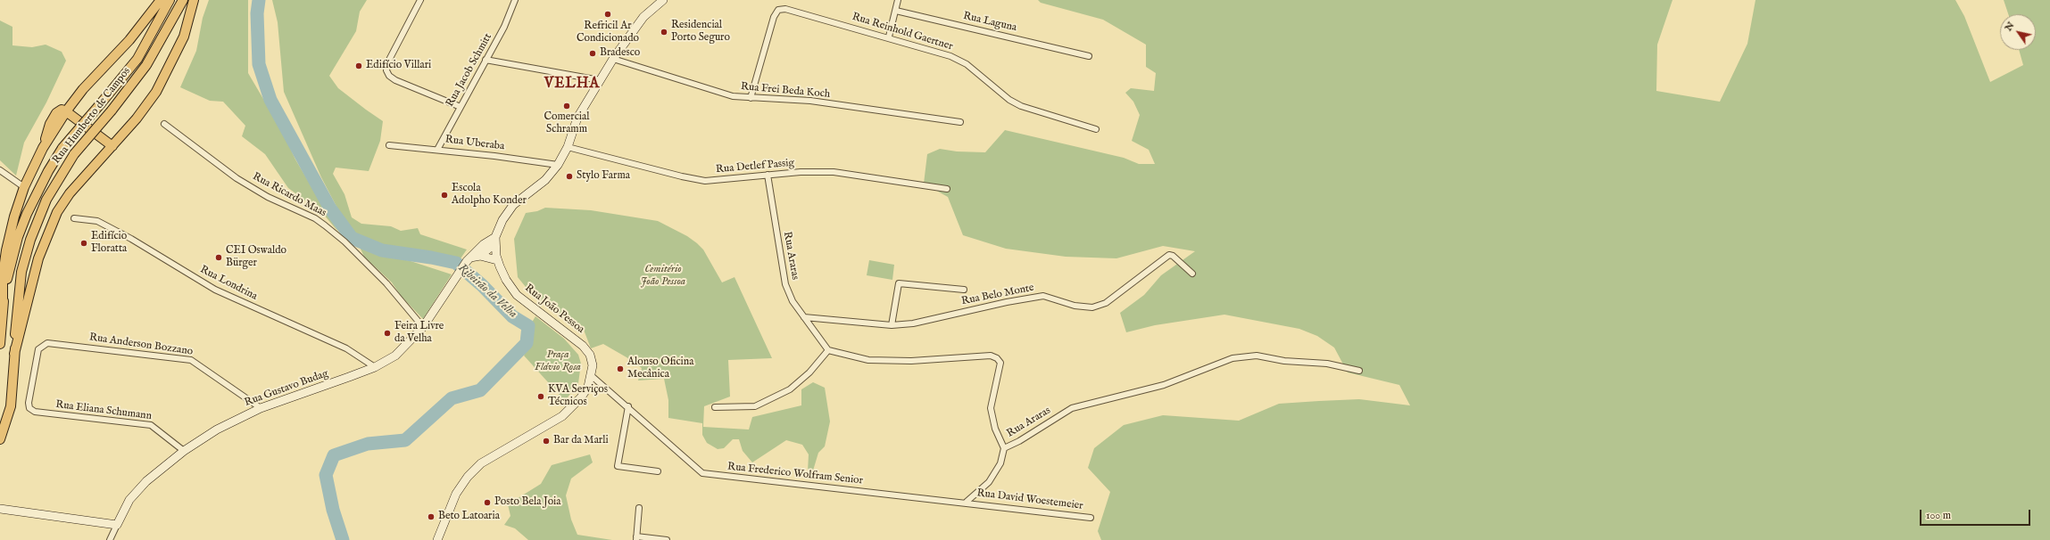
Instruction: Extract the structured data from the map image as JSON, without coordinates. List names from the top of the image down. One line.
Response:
{"streets":{"main road":["Rua Humberto de Campos","Rua João Pessoa","Rua Gustavo Budag"],"street":["Rua Laguna","Rua Reinhold Gaertner","Rua Jacob Schmitt","Rua Frei Beda Koch","Rua Uberaba","Rua Detlef Passig","Rua Ricardo Maas","Rua Araras","Rua Londrina","Rua Belo Monte","Rua Anderson Bozzano","Rua Eliana Schumann","Rua Frederico Wolfram Senior","Rua David Woestemeier"]},"crossings":[["Rua Reinhold Gaertner","Rua Frei Beda Koch"],["Rua Jacob Schmitt","Rua Uberaba"],["Rua Frei Beda Koch","Rua João Pessoa"],["Rua Uberaba","Rua João Pessoa"],["Rua Detlef Passig","Rua Araras"],["Rua Detlef Passig","Rua João Pessoa"],["Rua Ricardo Maas","Rua Gustavo Budag"],["Rua Araras","Rua Belo Monte"],["Rua Londrina","Rua Gustavo Budag"],["Rua João Pessoa","Rua Gustavo Budag"],["Rua João Pessoa","Rua Frederico Wolfram Senior"],["Rua Anderson Bozzano","Rua Gustavo Budag"],["Rua Anderson Bozzano","Rua Eliana Schumann"],["Rua Gustavo Budag","Rua Eliana Schumann"],["Rua Frederico Wolfram Senior","Rua David Woestemeier"]],"districts":["VELHA"],"water":["Ribeirão da Velha"],"parks":["Cemitério João Pessoa","Praça Flávio Rosa"],"places":["Refricil Ar Condicionado","Residencial Porto Seguro","Bradesco","Edifício Villari","Comercial Schramm","Stylo Farma","Escola Adolpho Konder","Edifício Floratta","CEI Oswaldo Bürger","Feira Livre da Velha","Alonso Oficina Mecânica","KVA Serviços Técnicos","Bar da Marli","Posto Bela Joia","Beto Latoaria"],"scale_bar":"100 m","north":"top left"}
